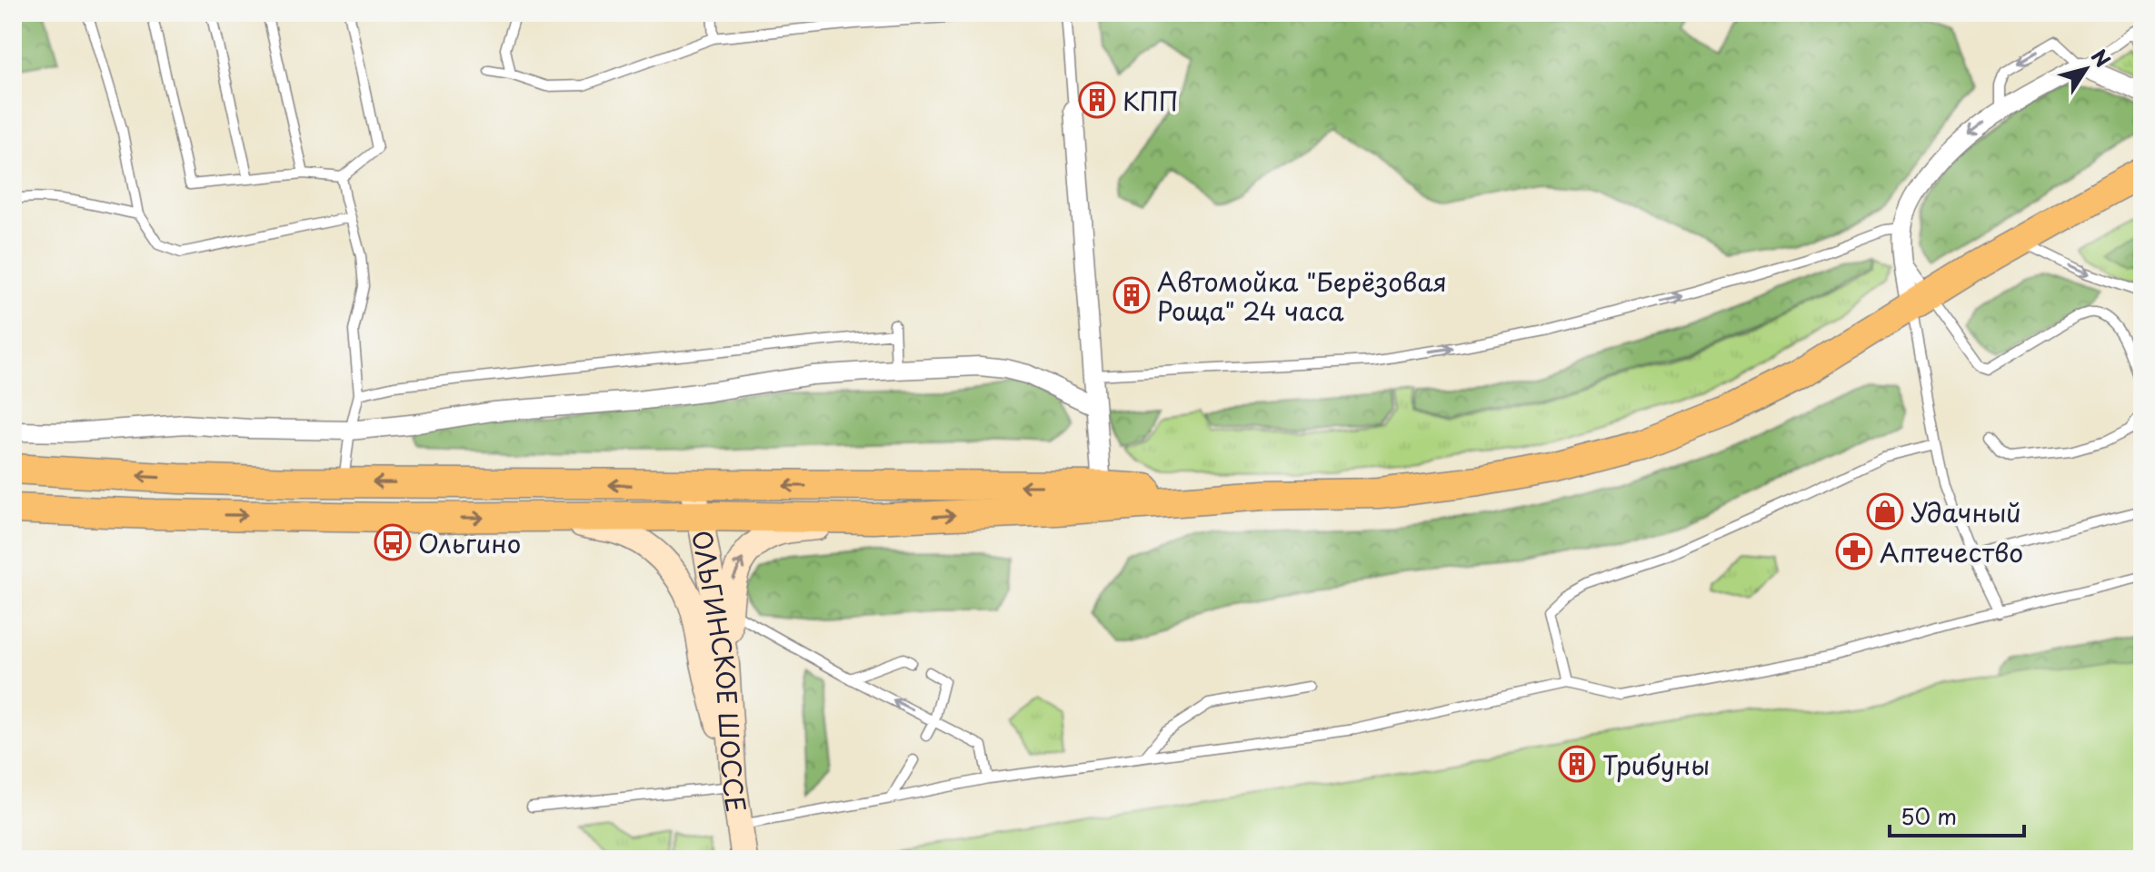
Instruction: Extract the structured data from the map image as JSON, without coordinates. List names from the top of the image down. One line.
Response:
{"streets":{"main road":["ОЛЬГИНСКОЕ ШОССЕ"]},"places":{"building":["КПП","Автомойка \"Берёзовая Роща\" 24 часа","Трибуны"],"shop":["Удачный"],"bus stop":["Ольгино"],"pharmacy":["Аптечество"]},"scale_bar":"50 m","north":"top right"}
